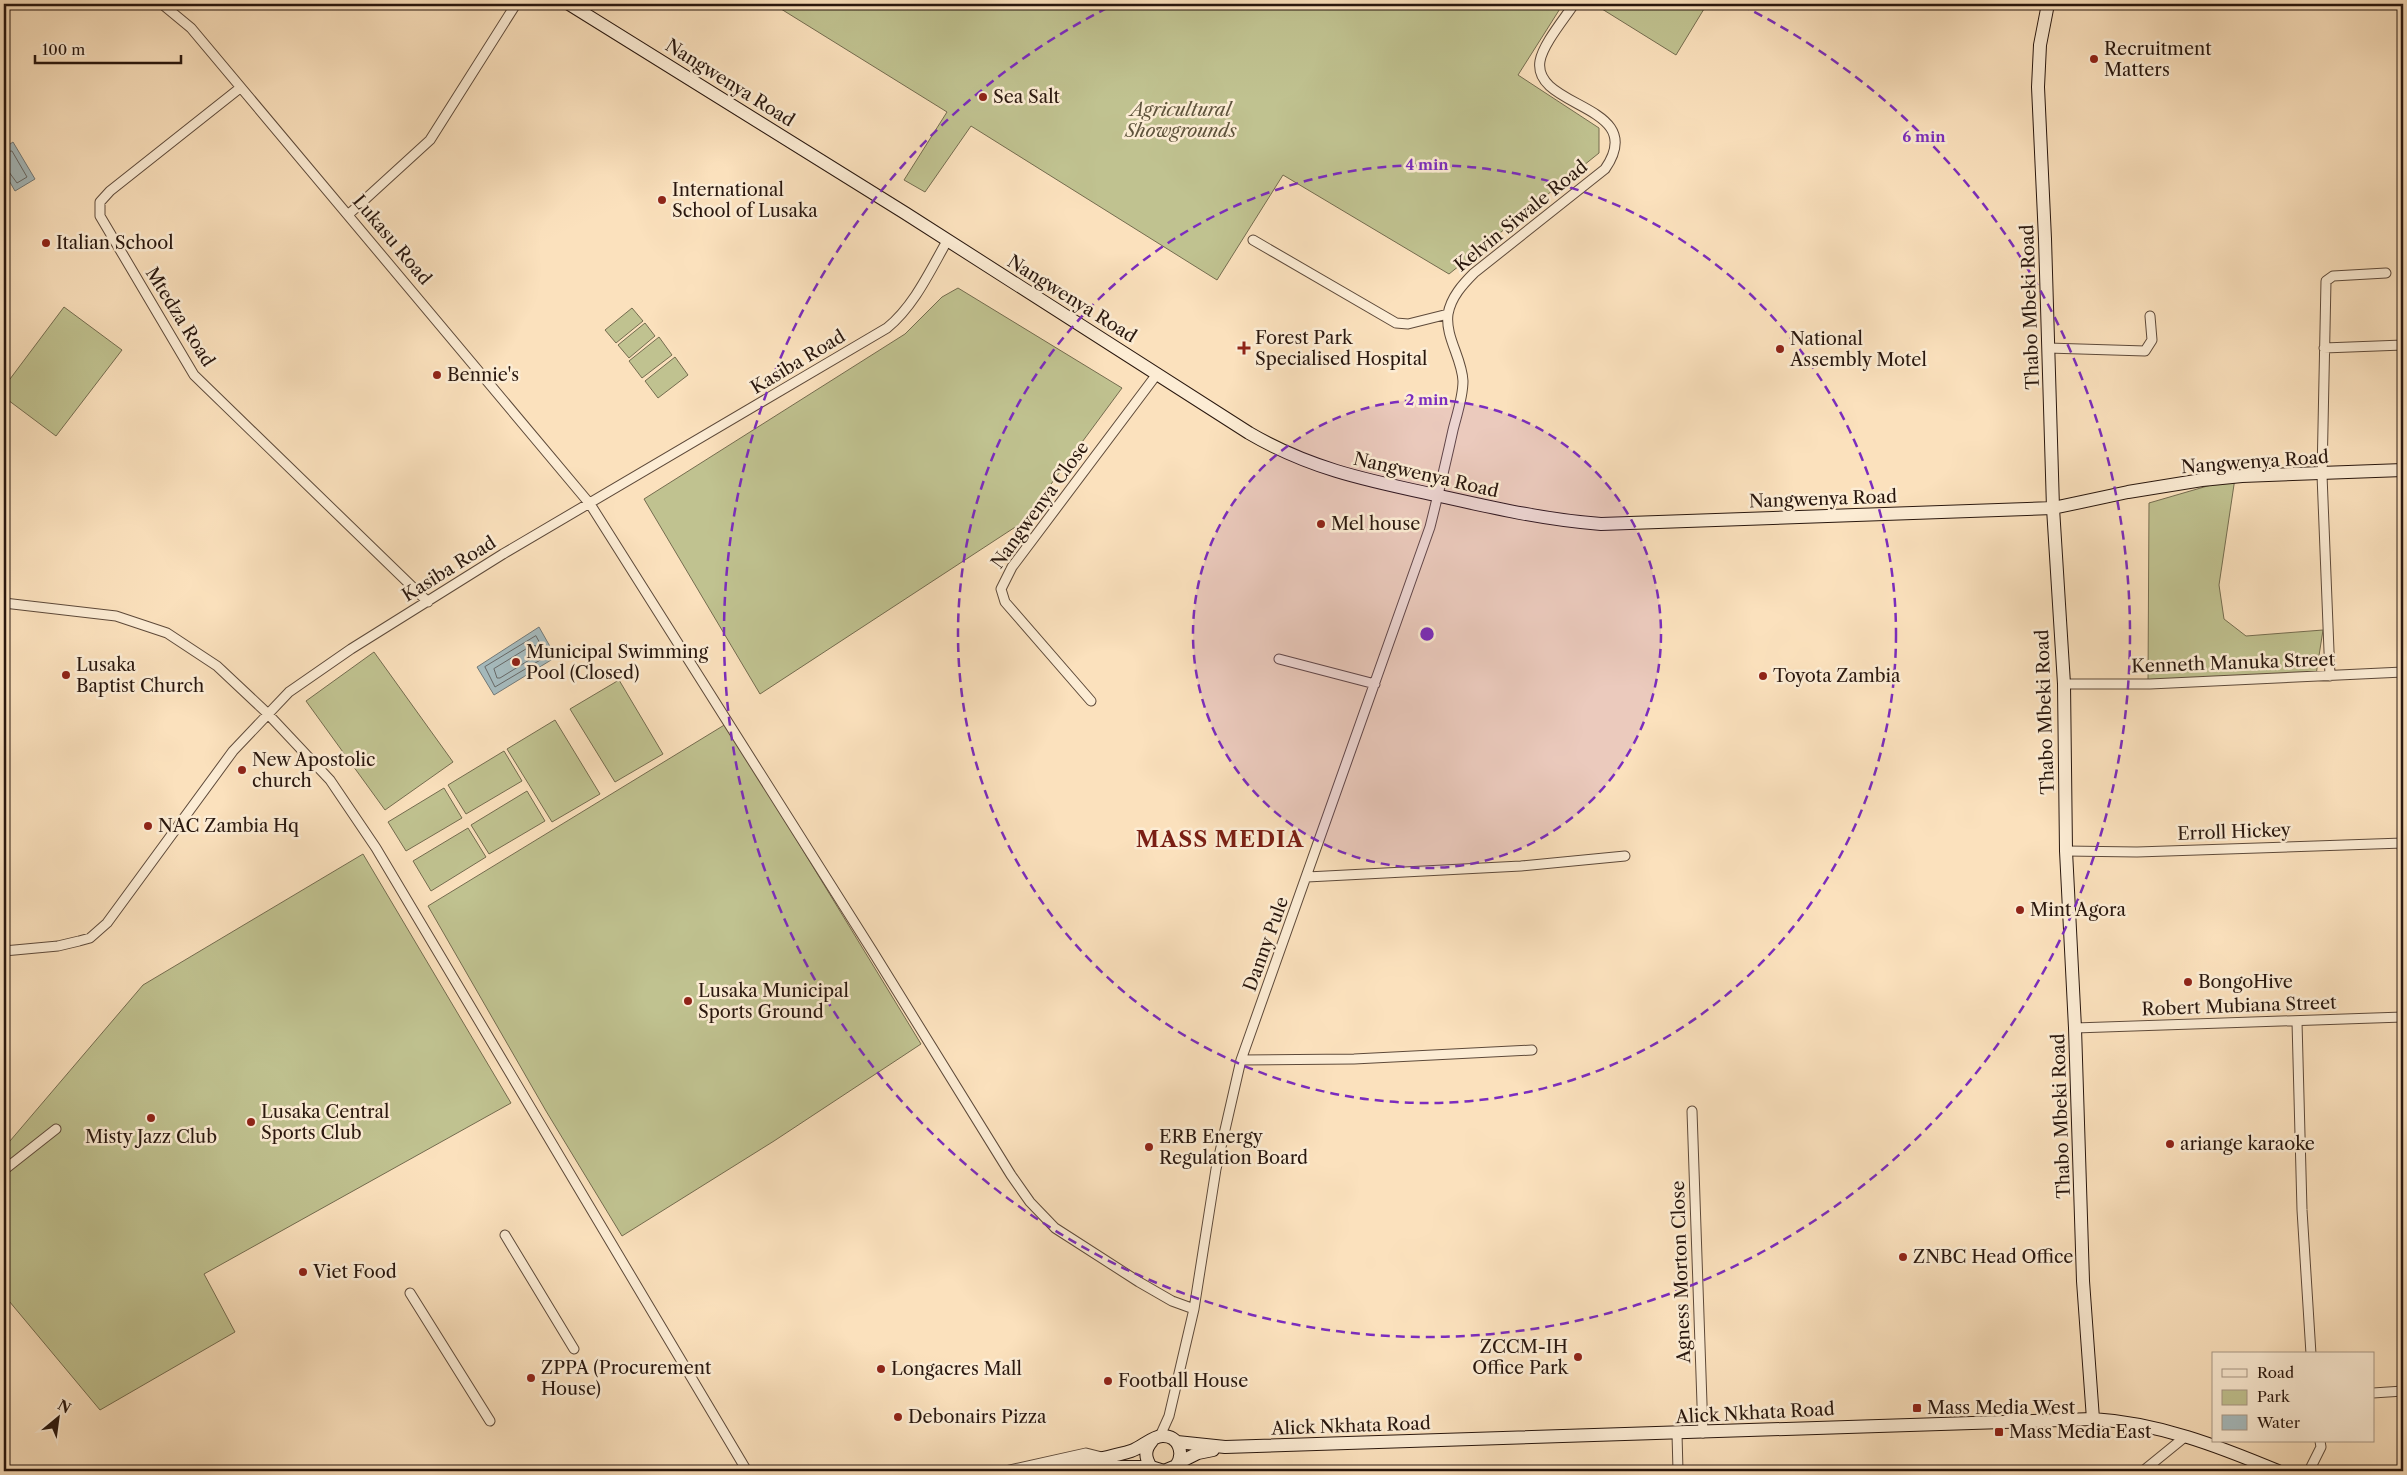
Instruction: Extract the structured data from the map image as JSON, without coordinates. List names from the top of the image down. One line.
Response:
{"streets":{"main road":["Nangwenya Road","Thabo Mbeki Road","Alick Nkhata Road"],"street":["Kelvin Siwale Road","Lukasu Road","Mtedza Road","Kasiba Road","Nangwenya Close","Kenneth Manuka Street","Erroll Hickey","Danny Pule","Robert Mubiana Street","Agness Morton Close"]},"crossings":[["Nangwenya Road","Thabo Mbeki Road"],["Nangwenya Road","Kasiba Road"],["Nangwenya Road","Nangwenya Close"],["Nangwenya Road","Danny Pule"],["Lukasu Road","Mtedza Road"],["Lukasu Road","Kasiba Road"],["Lukasu Road","Danny Pule"],["Thabo Mbeki Road","Kenneth Manuka Street"],["Thabo Mbeki Road","Erroll Hickey"],["Thabo Mbeki Road","Robert Mubiana Street"],["Thabo Mbeki Road","Alick Nkhata Road"],["Mtedza Road","Kasiba Road"],["Danny Pule","Alick Nkhata Road"],["Agness Morton Close","Alick Nkhata Road"]],"districts":["MASS MEDIA"],"parks":["Agricultural Showgrounds"],"places":{"other":["Recruitment Matters","Sea Salt","International School of Lusaka","Italian School","National Assembly Motel","Bennie's","Mel house","Municipal Swimming Pool (Closed)","Lusaka Baptist Church","Toyota Zambia","New Apostolic church","NAC Zambia Hq","Mint Agora","BongoHive","Lusaka Municipal Sports Ground","Misty Jazz Club","Lusaka Central Sports Club","ariange karaoke","ERB Energy Regulation Board","ZNBC Head Office","Viet Food","ZCCM-IH Office Park","Longacres Mall","ZPPA (Procurement House)","Football House","Debonairs Pizza"],"health":["Forest Park Specialised Hospital"],"transit":["Mass Media West","Mass Media East"]},"legend":["Road","Park","Water"],"scale_bar":"100 m","north":"top right","rings":["6 min","4 min","2 min"]}
